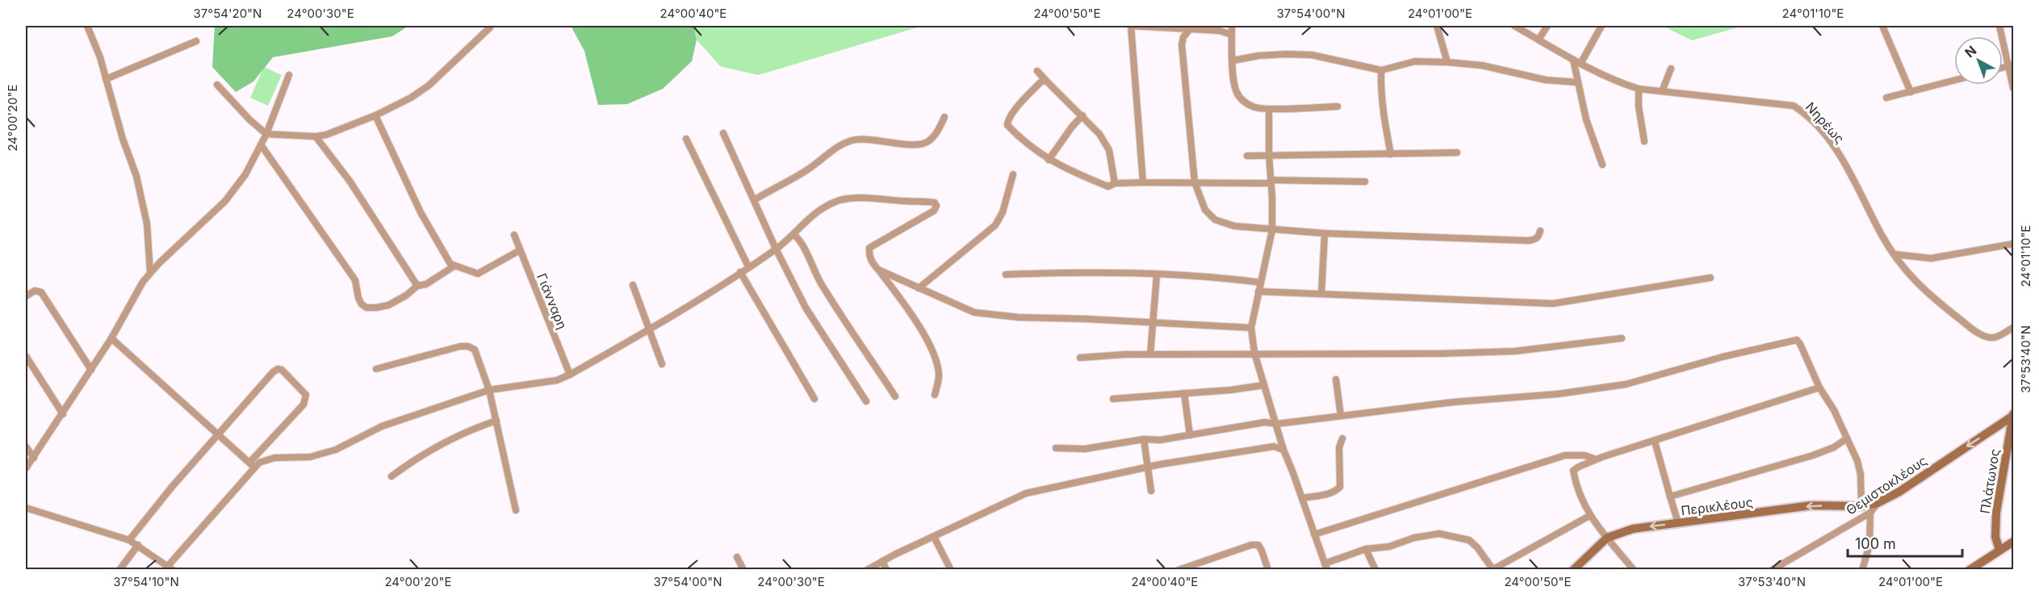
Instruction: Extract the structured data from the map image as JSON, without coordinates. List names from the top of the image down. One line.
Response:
{"streets":{"main road":["Πλάτωνος","Θεμιστοκλέους","Περικλέους"],"street":["Νηρέως","Γιάνναρη"]},"crossings":[["Πλάτωνος","Θεμιστοκλέους"],["Θεμιστοκλέους","Περικλέους"]],"one_way":["Θεμιστοκλέους","Περικλέους"],"scale_bar":"100 m","north":"top left","coordinates":["37°54'20\"N","24°00'30\"E","24°00'40\"E","24°00'50\"E","37°54'00\"N","24°01'00\"E","24°01'10\"E","24°00'20\"E","37°53'40\"N","37°54'10\"N"]}
